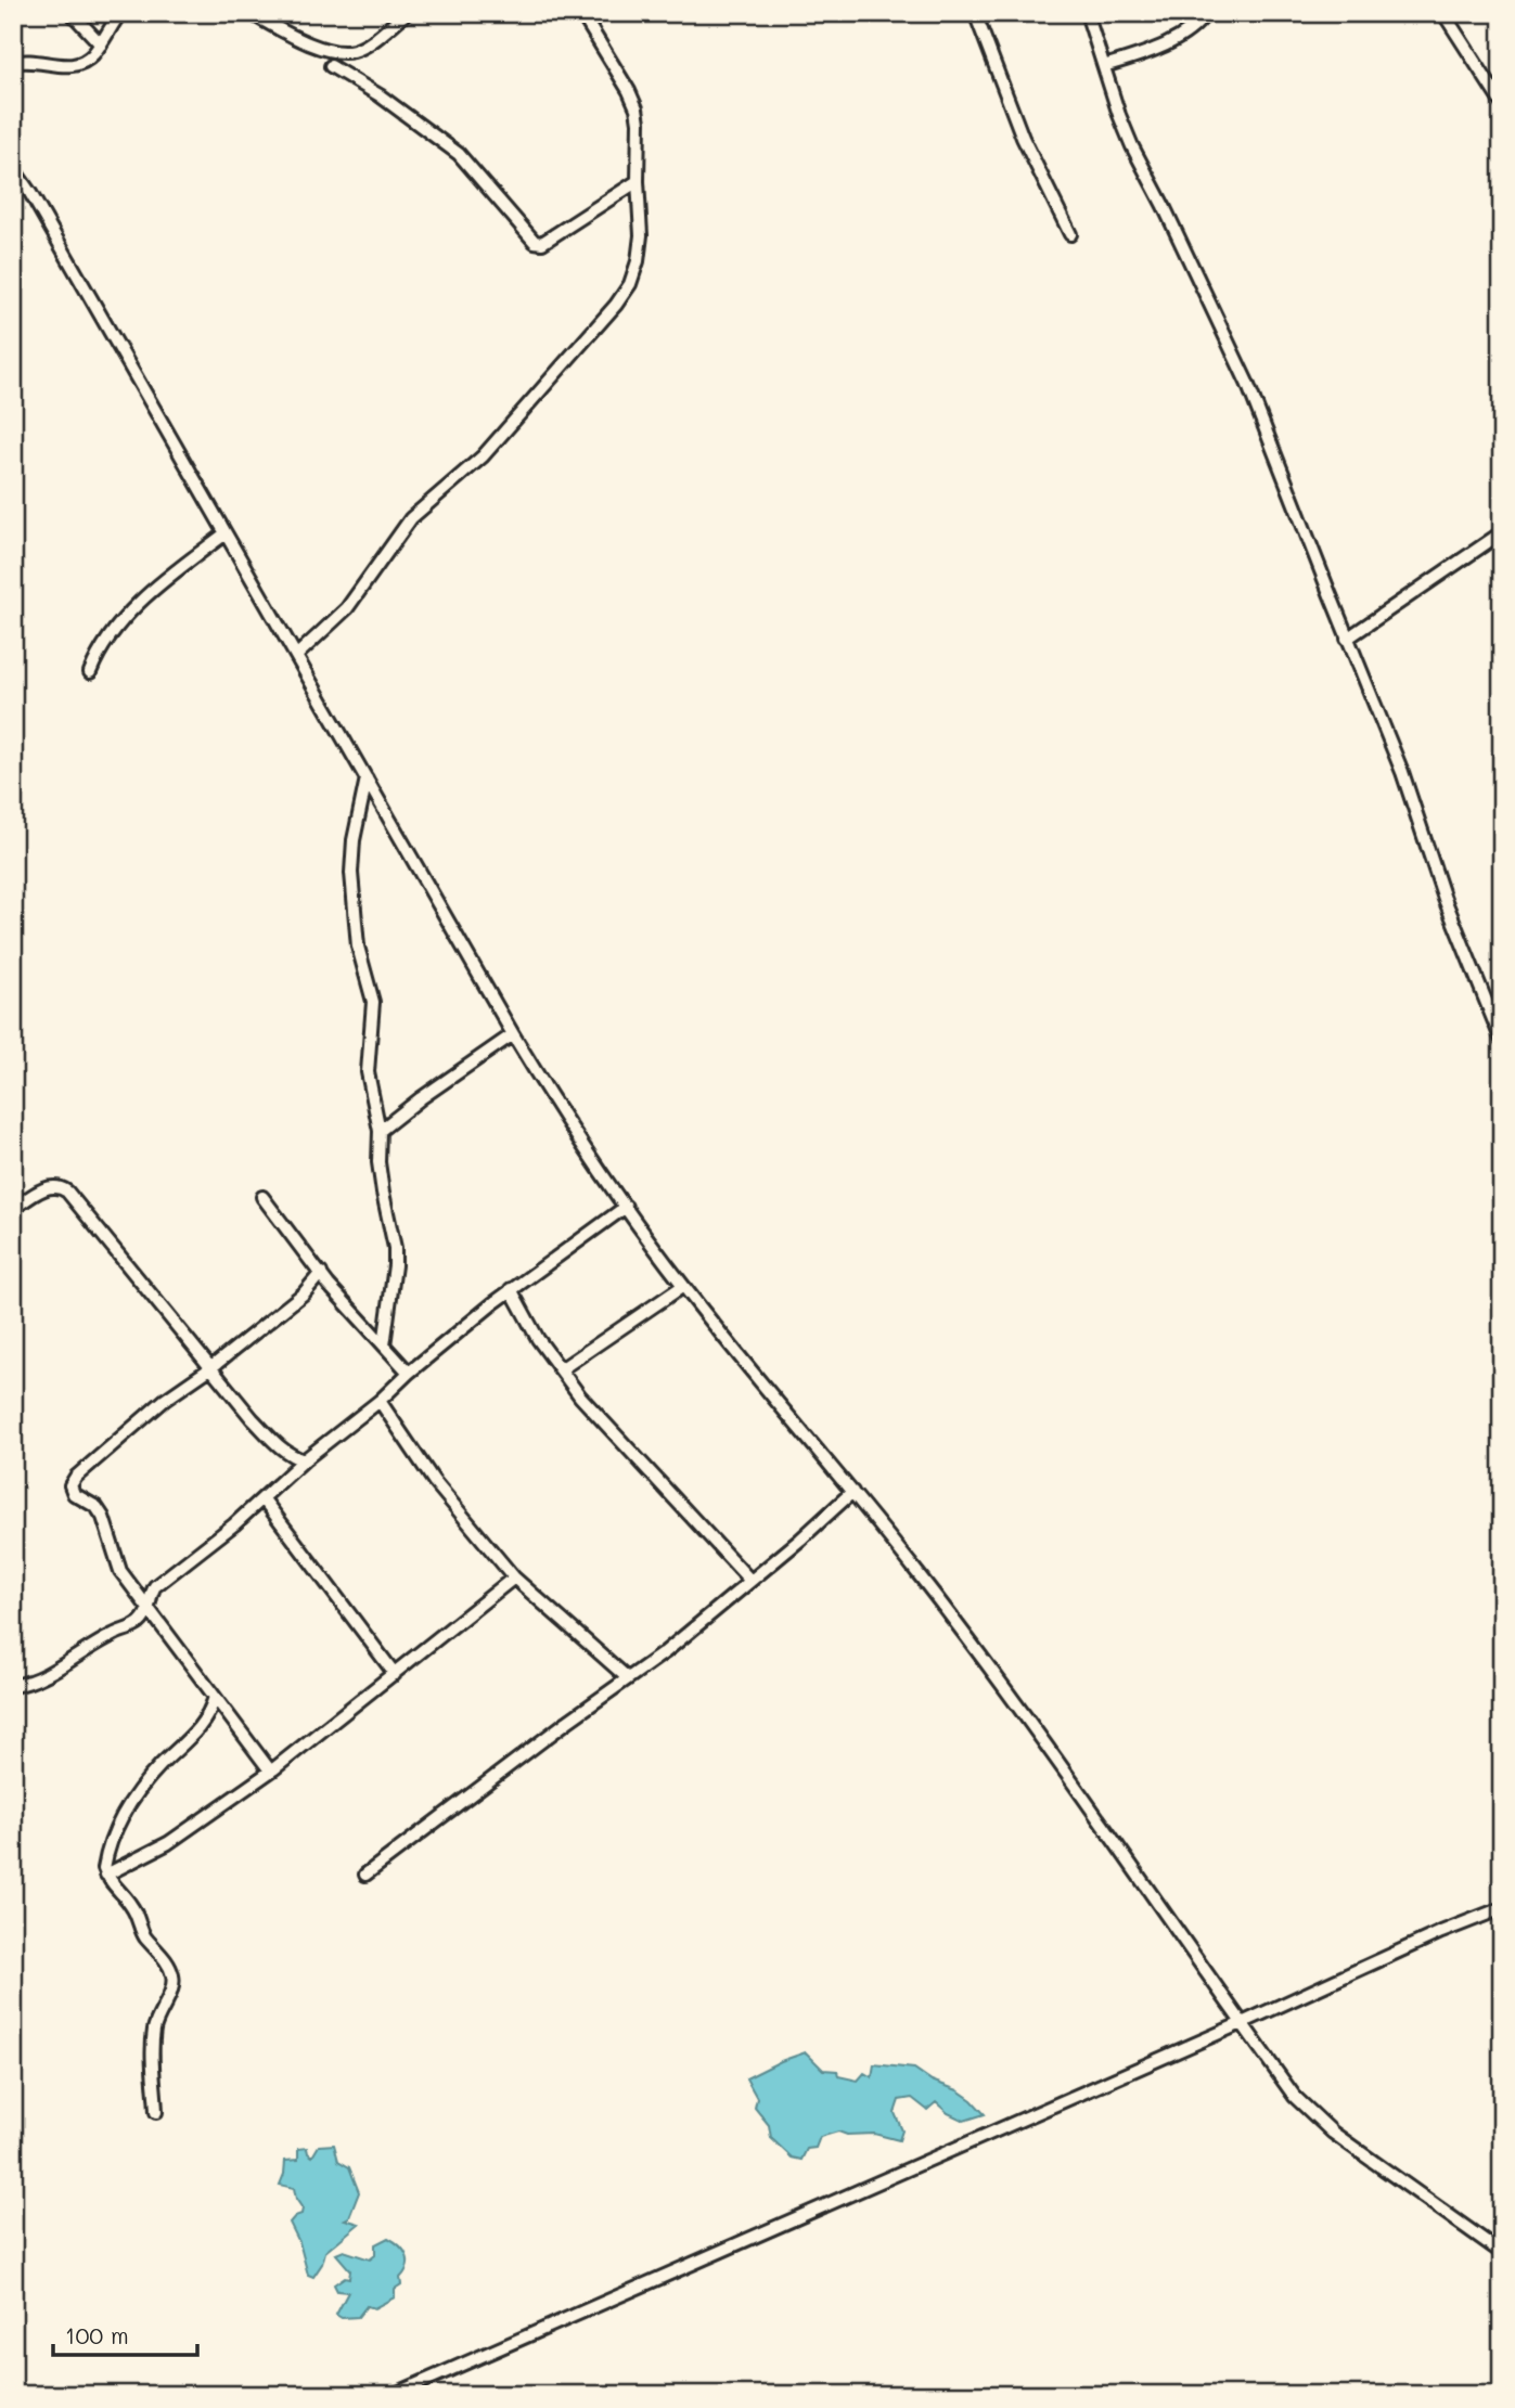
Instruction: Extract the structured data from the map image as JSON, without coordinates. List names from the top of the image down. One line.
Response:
{"scale_bar":"100 m"}
